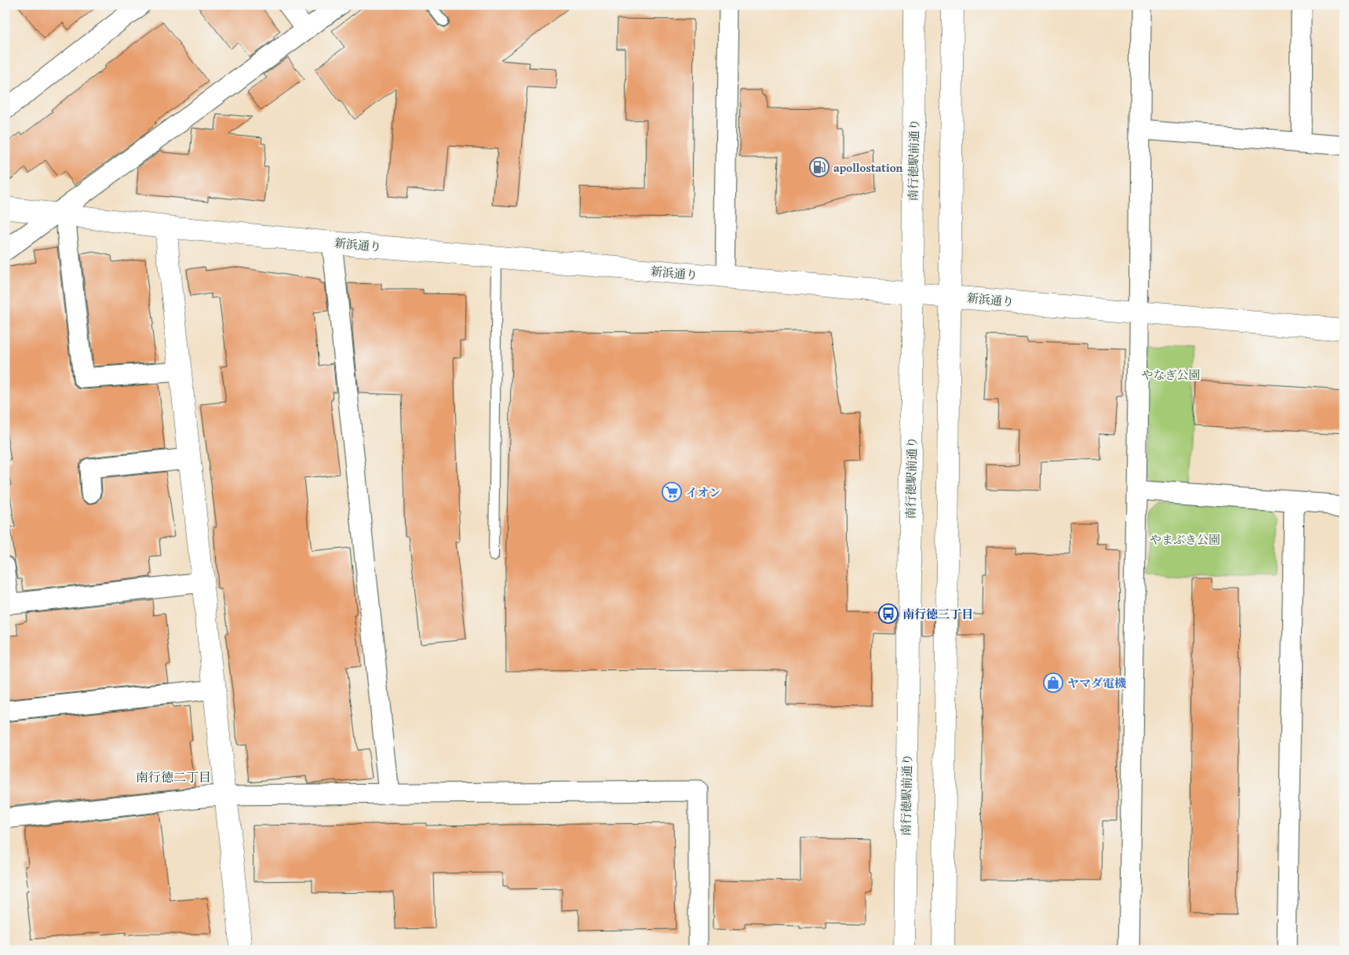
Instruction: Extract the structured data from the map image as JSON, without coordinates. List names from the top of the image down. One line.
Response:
{"streets":{"street":["南行徳駅前通り","新浜通り"]},"crossings":[["南行徳駅前通り","新浜通り"]],"districts":["南行徳二丁目"],"parks":["やなぎ公園","やまぶき公園"],"places":{"fuel station":["apollostation"],"supermarket":["イオン"],"bus stop":["南行徳三丁目"],"shop":["ヤマダ電機"]}}
